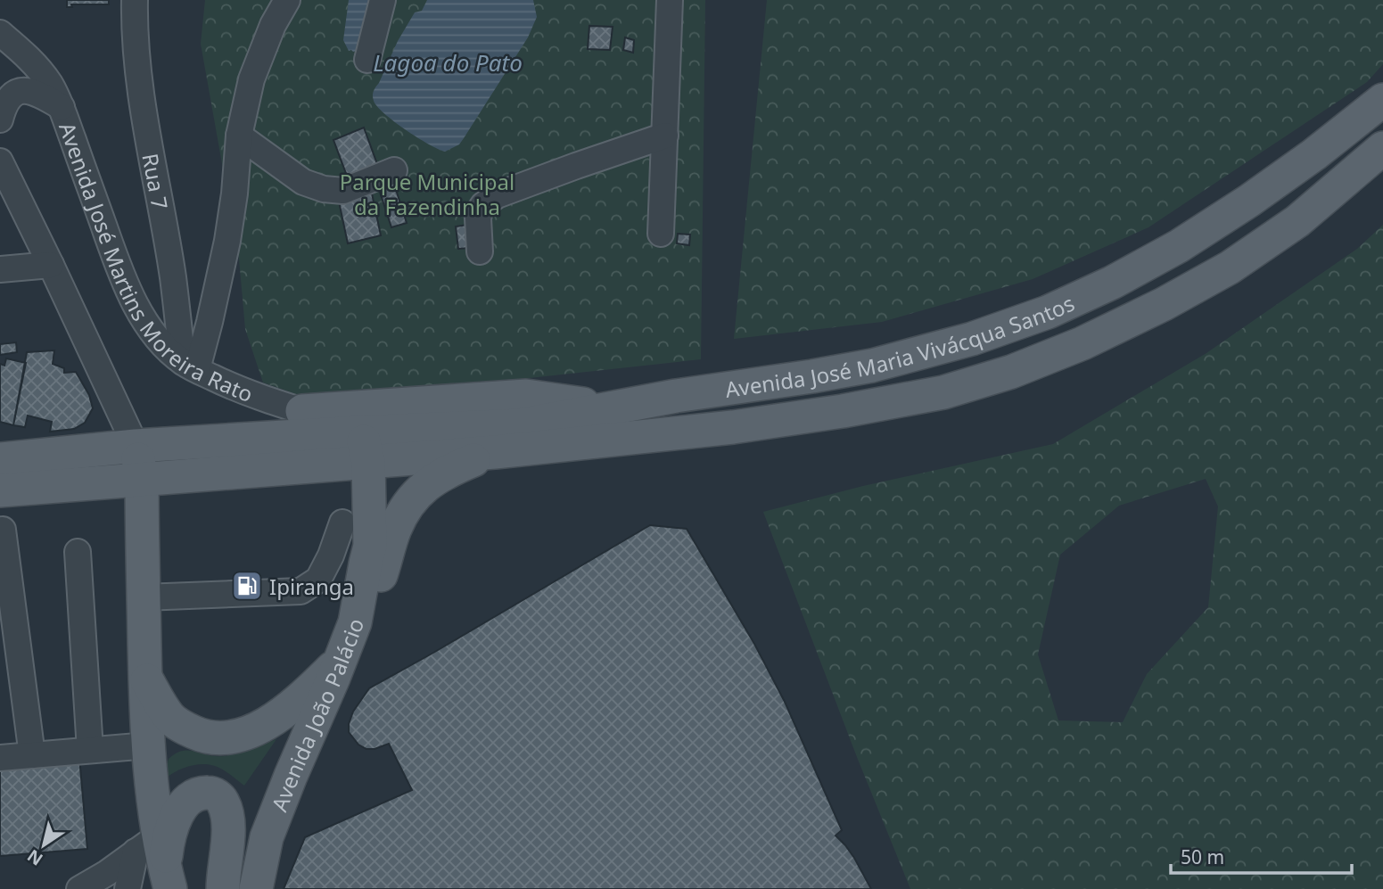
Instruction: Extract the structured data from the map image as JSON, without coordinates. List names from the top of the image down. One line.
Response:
{"streets":{"main road":["Avenida José Maria Vivácqua Santos","Avenida João Palácio"],"street":["Rua 7","Avenida José Martins Moreira Rato"]},"crossings":[["Rua 7","Avenida José Martins Moreira Rato"],["Avenida José Martins Moreira Rato","Avenida José Maria Vivácqua Santos"],["Avenida José Martins Moreira Rato","Avenida João Palácio"],["Avenida José Maria Vivácqua Santos","Avenida João Palácio"]],"water":["Lagoa do Pato"],"parks":["Parque Municipal da Fazendinha"],"places":{"fuel station":["Ipiranga"]},"scale_bar":"50 m","north":"bottom left"}
